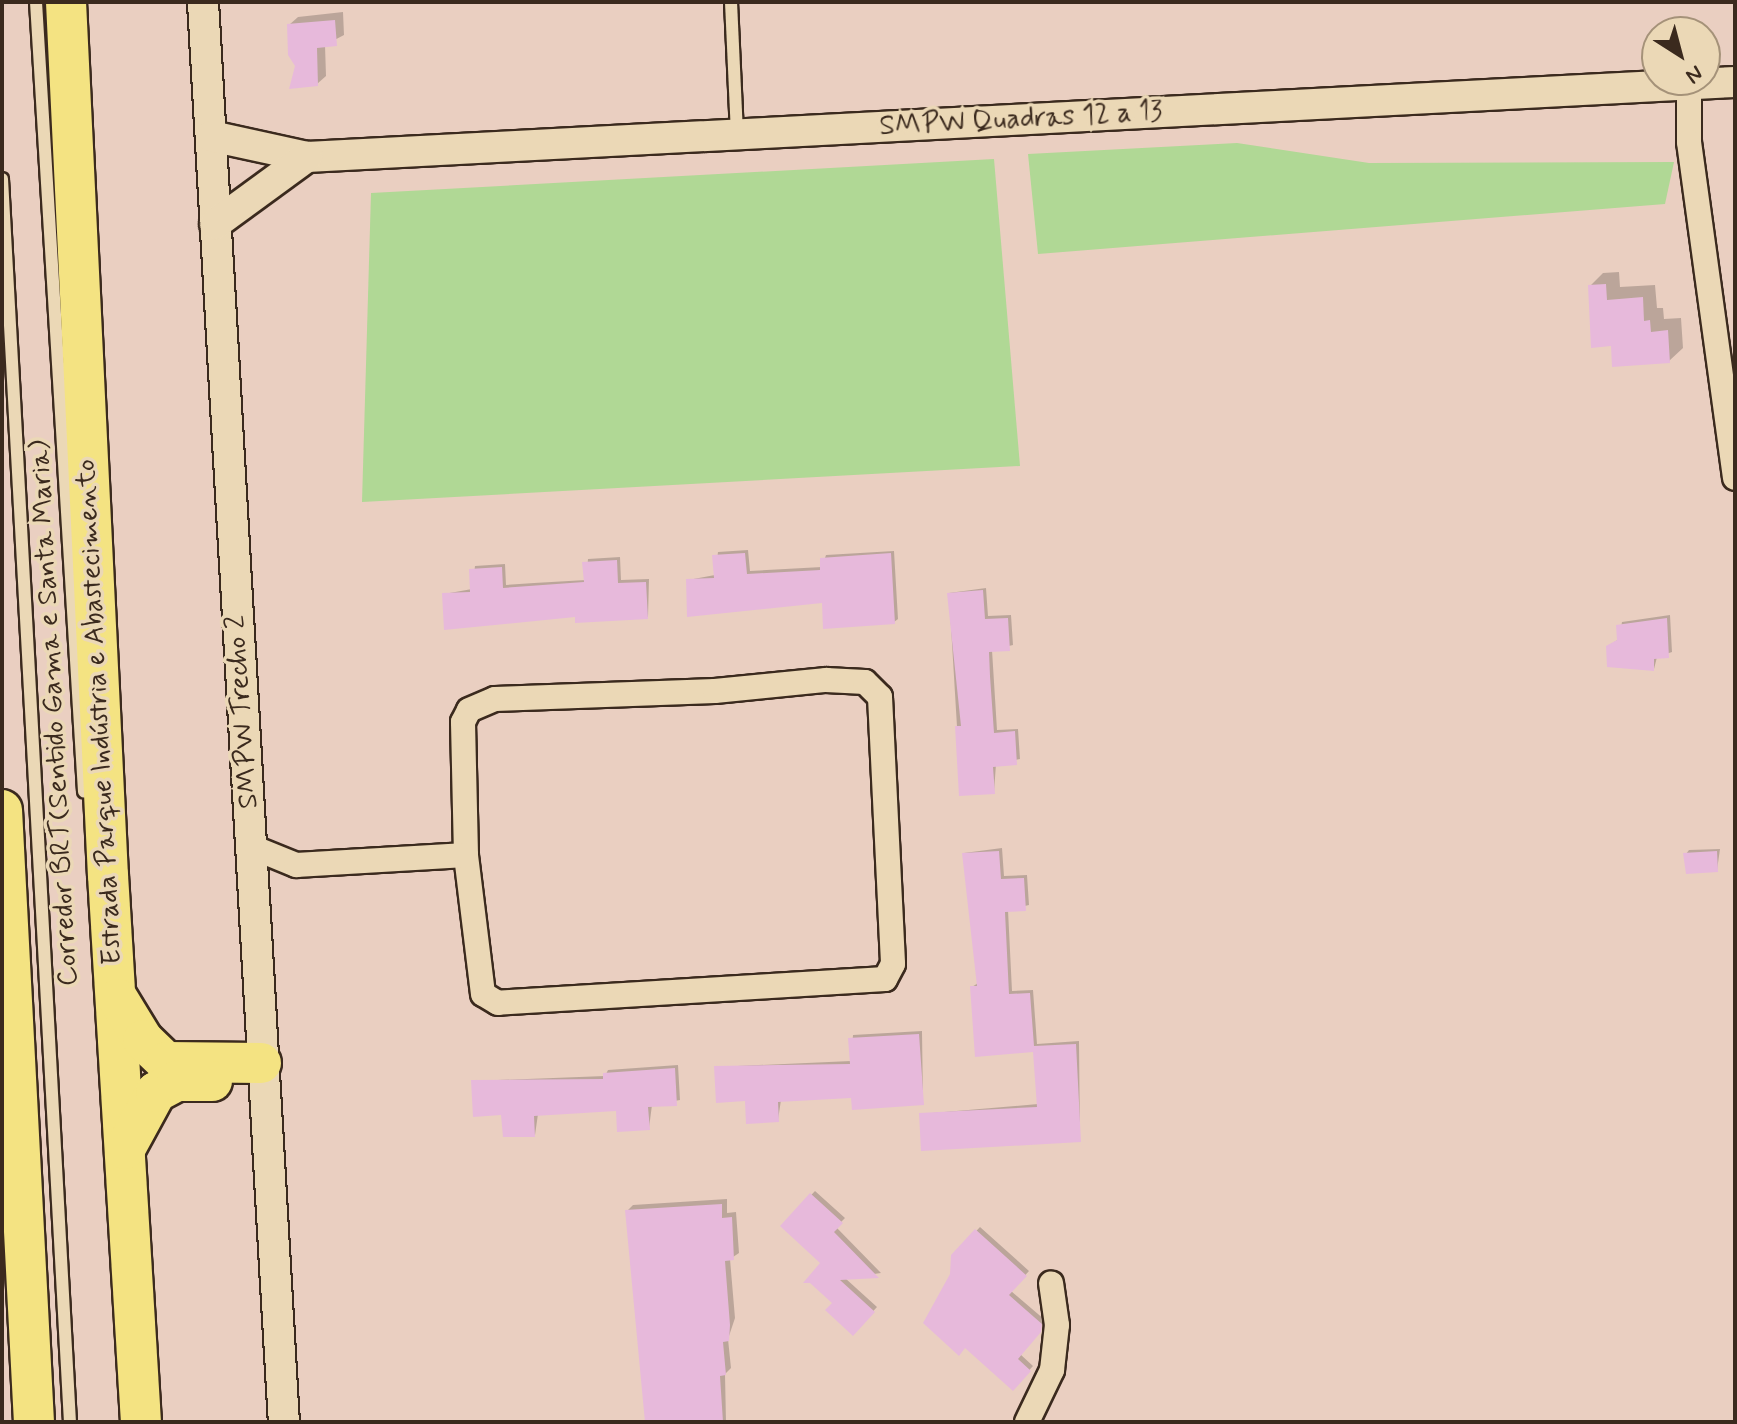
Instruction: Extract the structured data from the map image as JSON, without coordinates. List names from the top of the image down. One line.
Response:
{"streets":{"highway":["Estrada Parque Indústria e Abastecimento"],"street":["SMPW Quadras 12 a 13","SMPW Trecho 2"],"lane":["Corredor BRT(Sentido Gama e Santa Maria)"]},"crossings":[["SMPW Quadras 12 a 13","SMPW Trecho 2"]],"north":"bottom right"}
